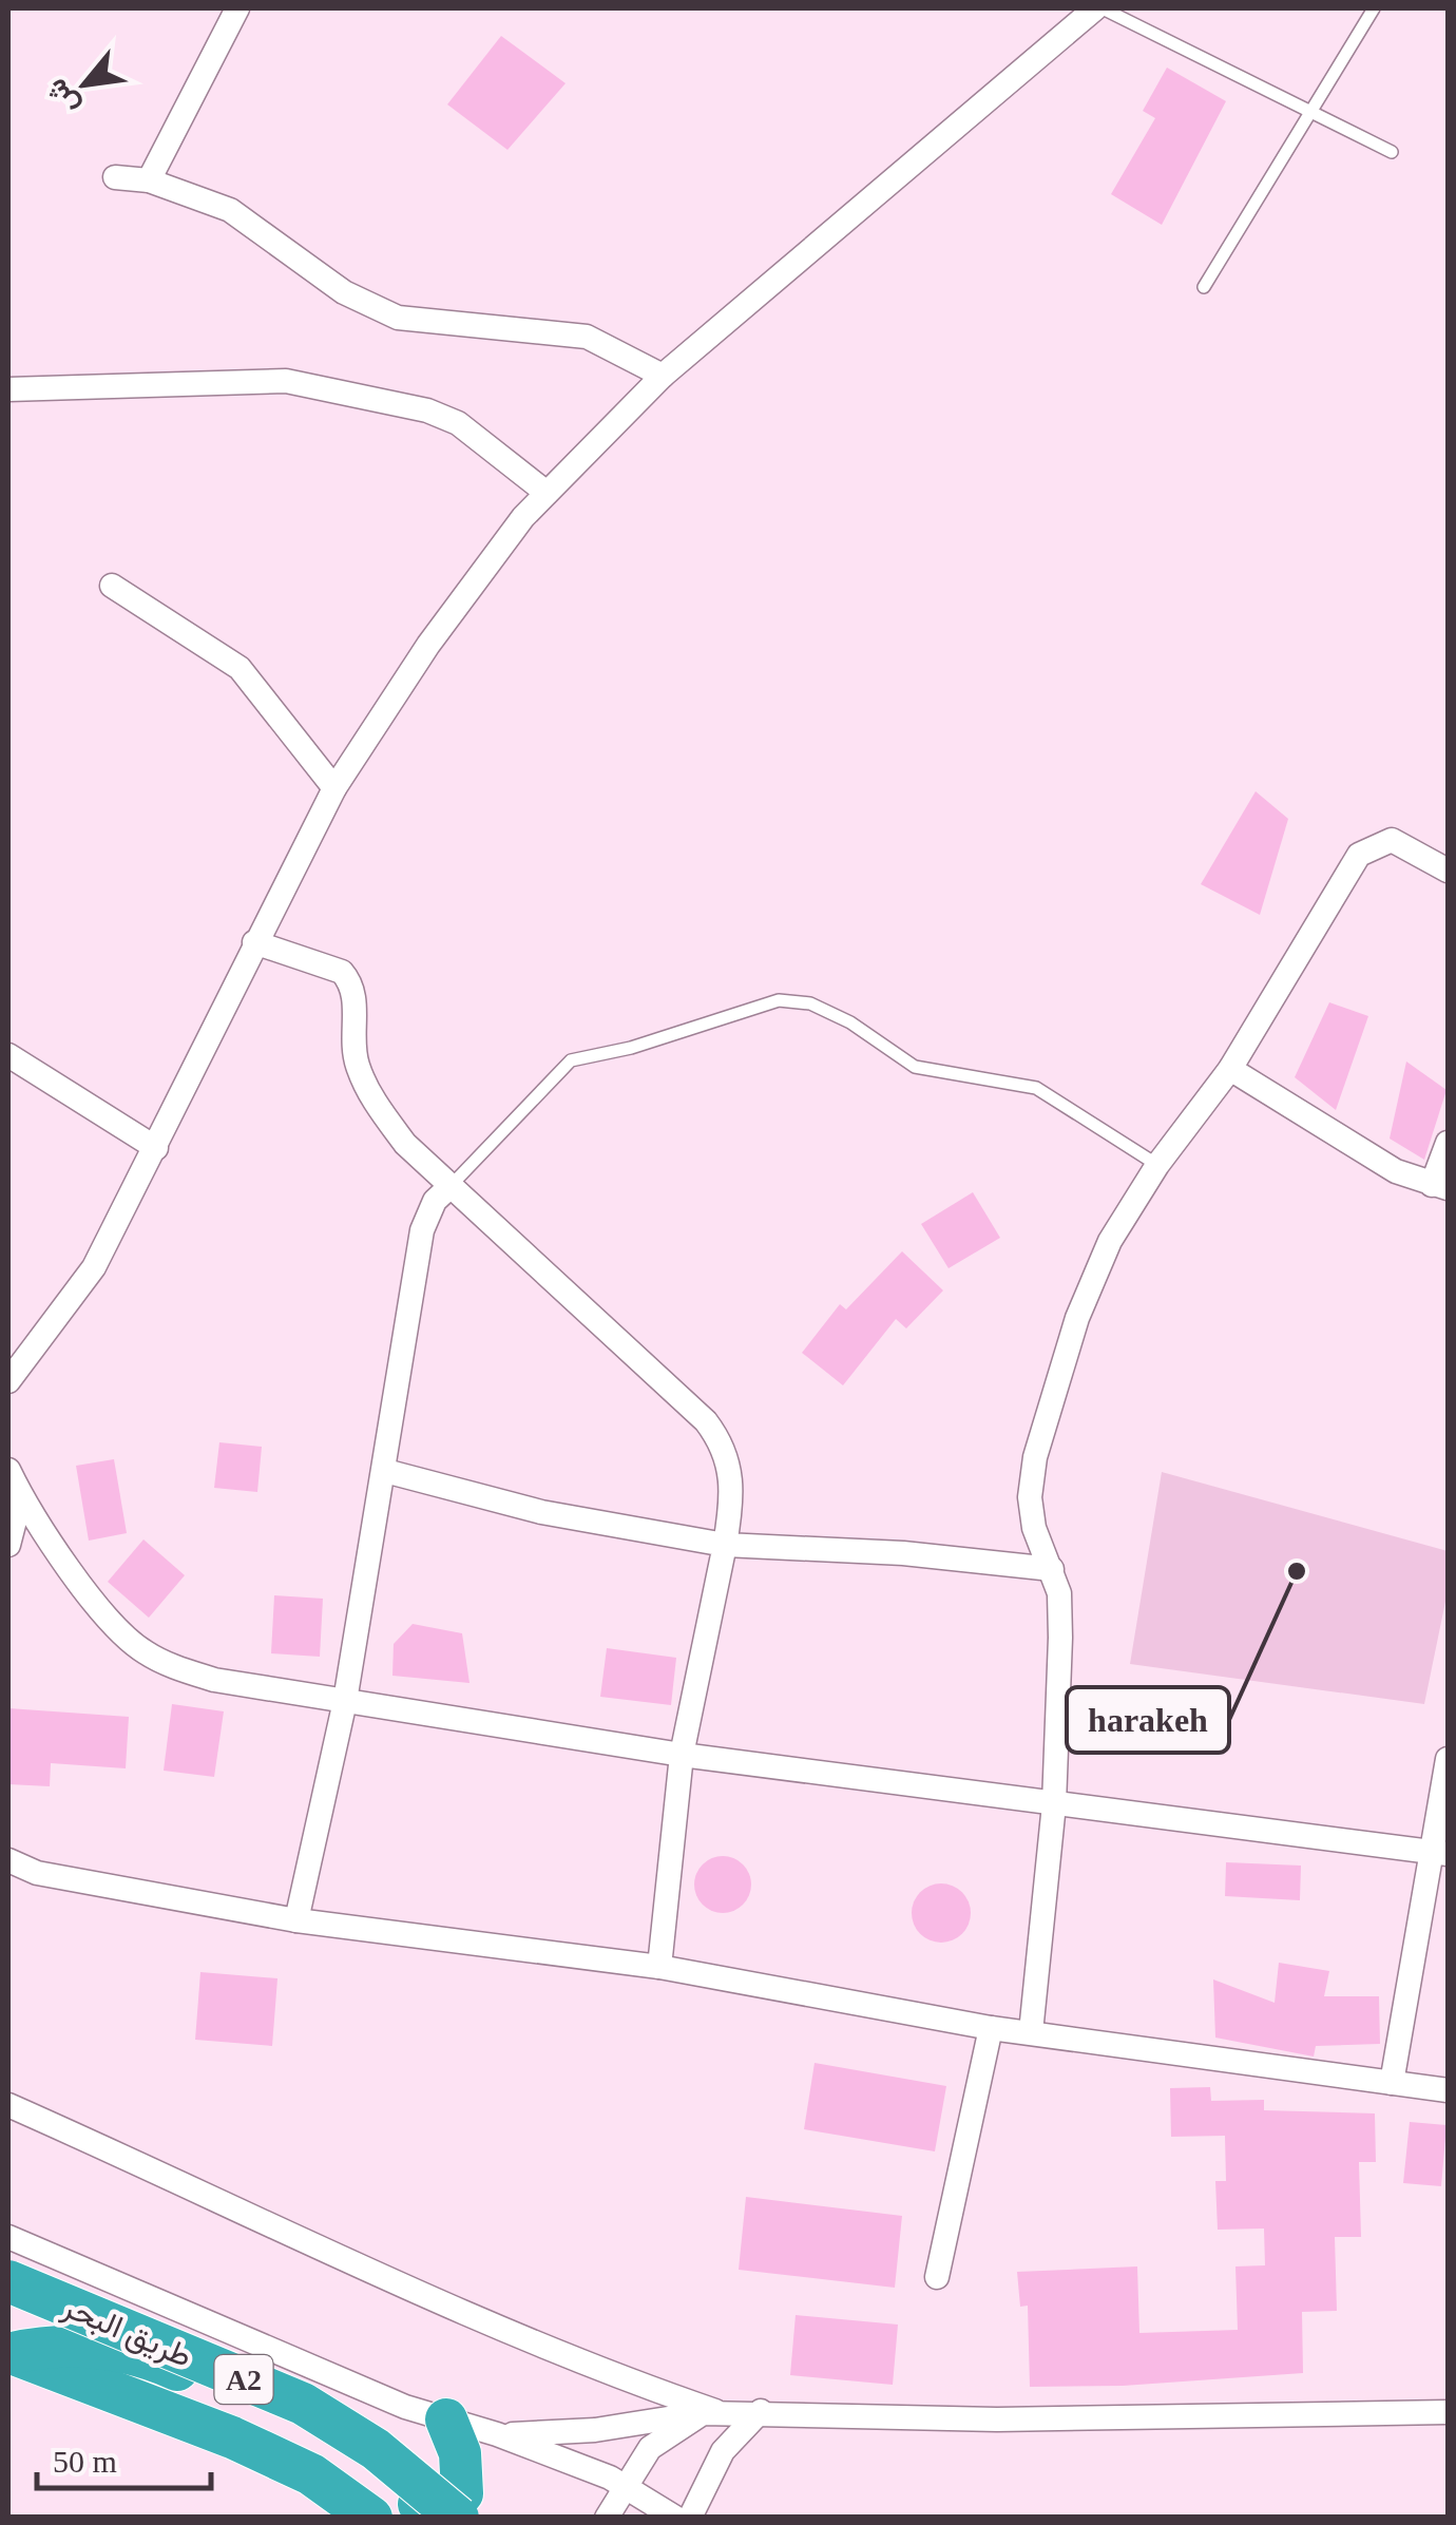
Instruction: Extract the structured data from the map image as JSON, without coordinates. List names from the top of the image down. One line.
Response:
{"streets":{"highway":["طريق البحر","A2"]},"places":["harakeh"],"scale_bar":"50 m","north":"bottom left"}
